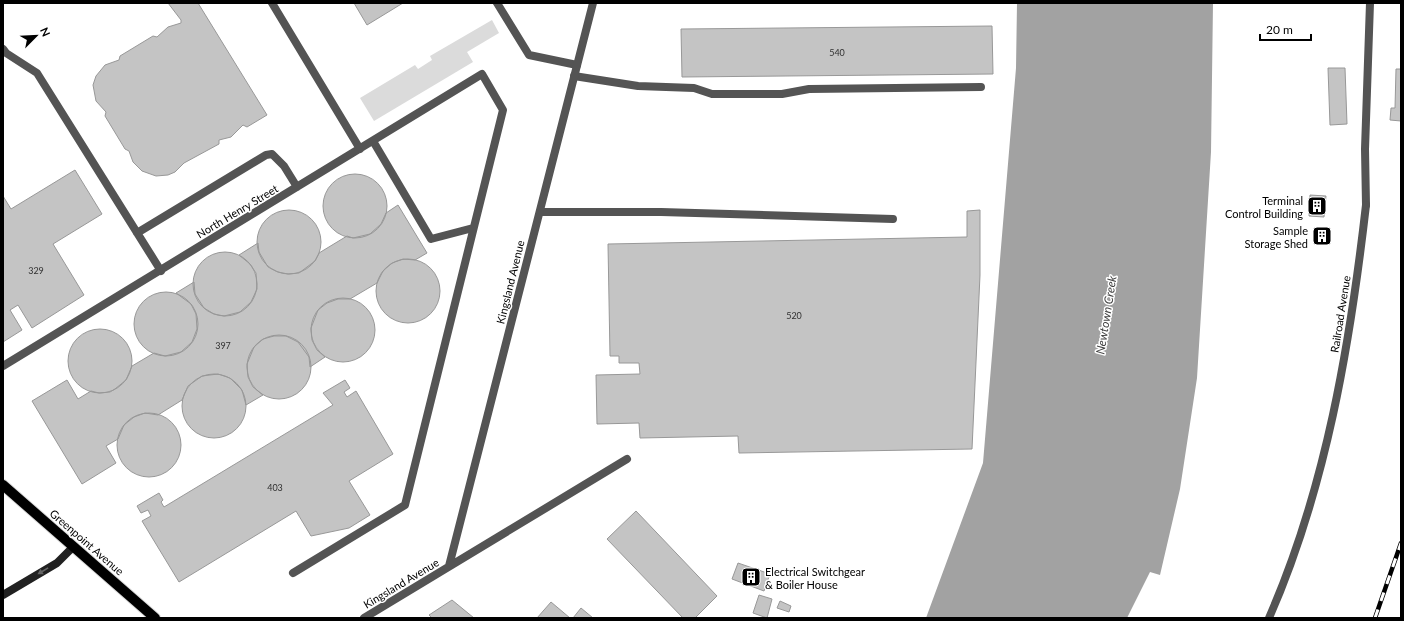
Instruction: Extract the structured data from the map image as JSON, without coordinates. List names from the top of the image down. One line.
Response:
{"streets":{"main road":["Greenpoint Avenue"],"street":["North Henry Street","Kingsland Avenue","Railroad Avenue"]},"water":["Newtown Creek"],"places":{"building":["Terminal Control Building","Sample Storage Shed","Electrical Switchgear & Boiler House"]},"house_numbers":["540","329","520","397","403"],"scale_bar":"20 m","north":"top right"}
